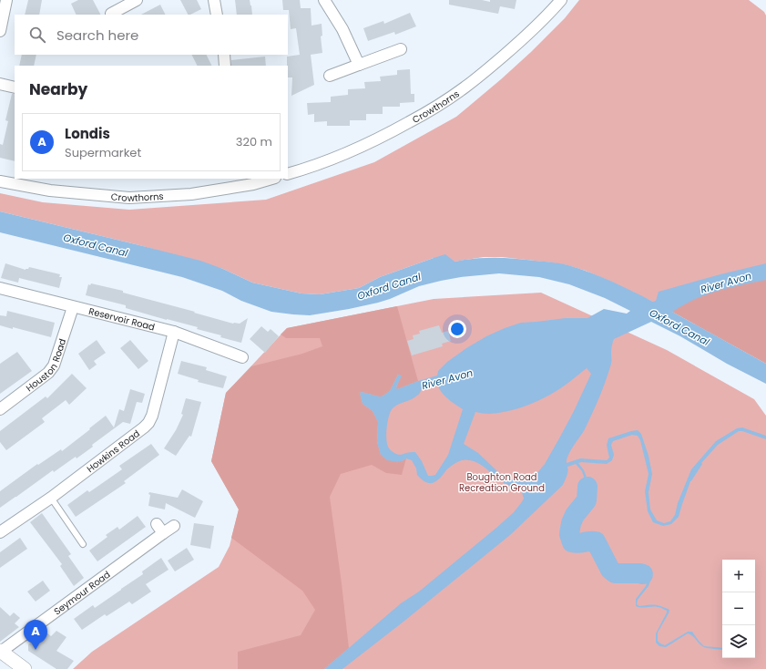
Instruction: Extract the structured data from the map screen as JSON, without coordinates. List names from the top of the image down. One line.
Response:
{"streets":{"street":["Crowthorns","Reservoir Road","Houston Road","Howkins Road","Seymour Road"]},"crossings":[["Reservoir Road","Houston Road"],["Reservoir Road","Howkins Road"]],"water":["Oxford Canal","River Avon"],"parks":["Boughton Road Recreation Ground"],"page":{"search":"Search here","heading":"Nearby","list":[{"mark":"A","name":"Londis","note":"Supermarket","value":"320 m"}],"map_buttons":["+","−"],"pins":"A"}}
